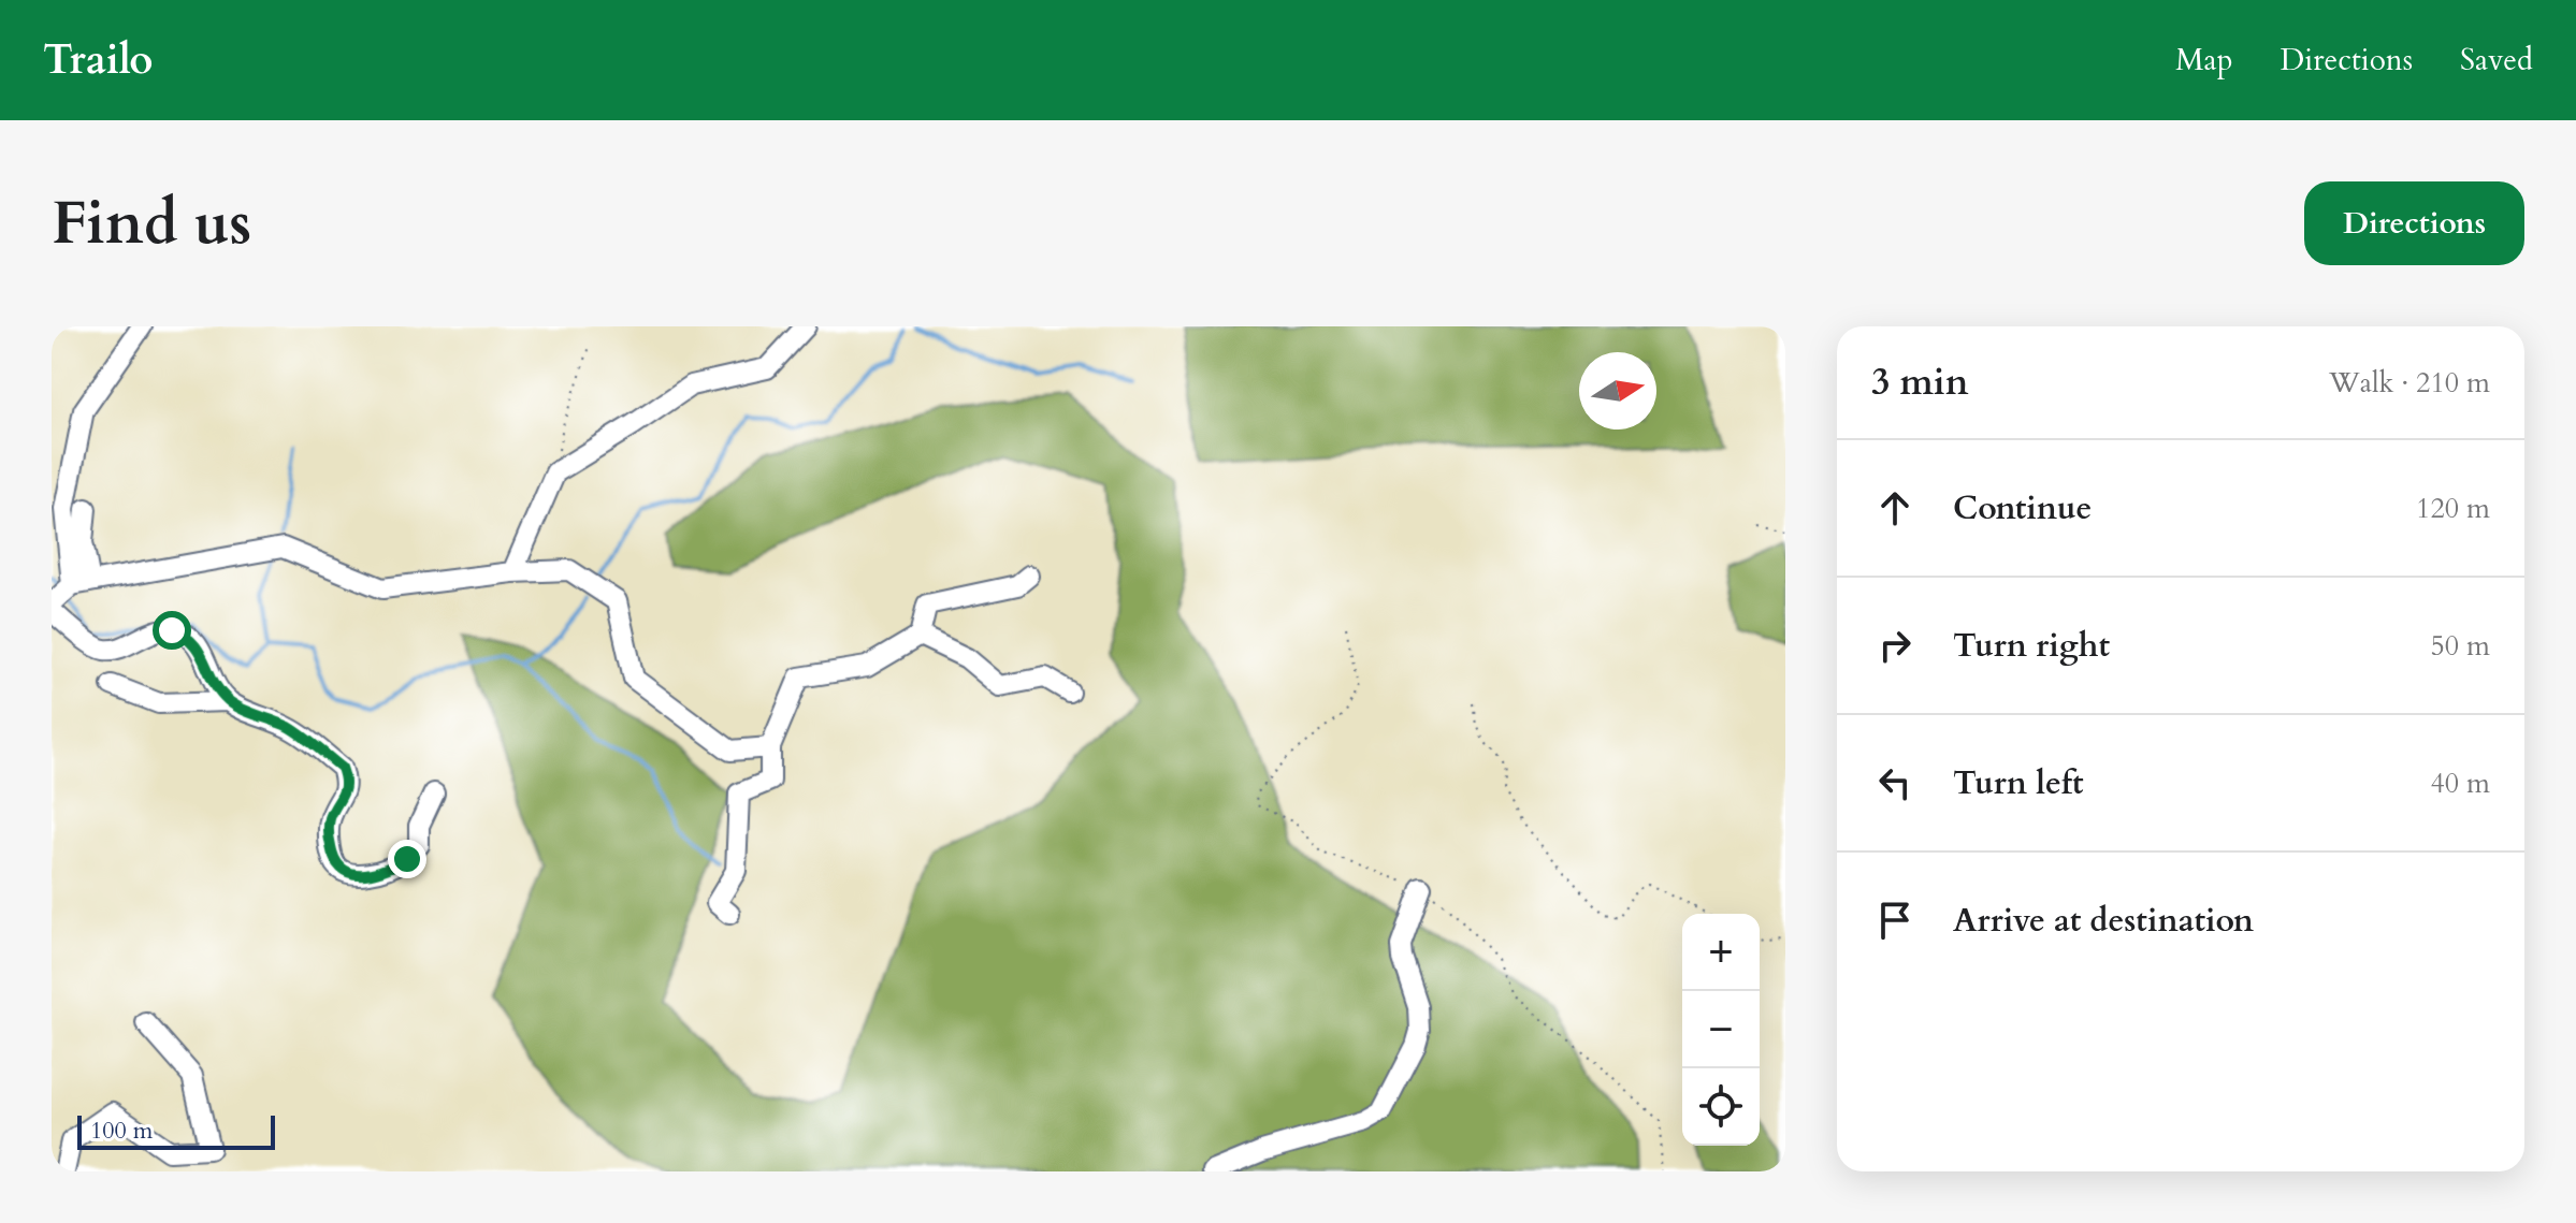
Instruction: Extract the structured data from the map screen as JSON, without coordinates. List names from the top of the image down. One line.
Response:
{"scale_bar":"100 m","north":"right","page":{"header":"Trailo","nav":["Map","Directions","Saved"],"buttons":"Directions","title":"Find us","heading":["3 min","Walk · 210 m"],"list":[["Continue","120 m"],["Turn right","50 m"],["Turn left","40 m"],"Arrive at destination"],"map_buttons":["+","−"],"scale":"100 m"}}
